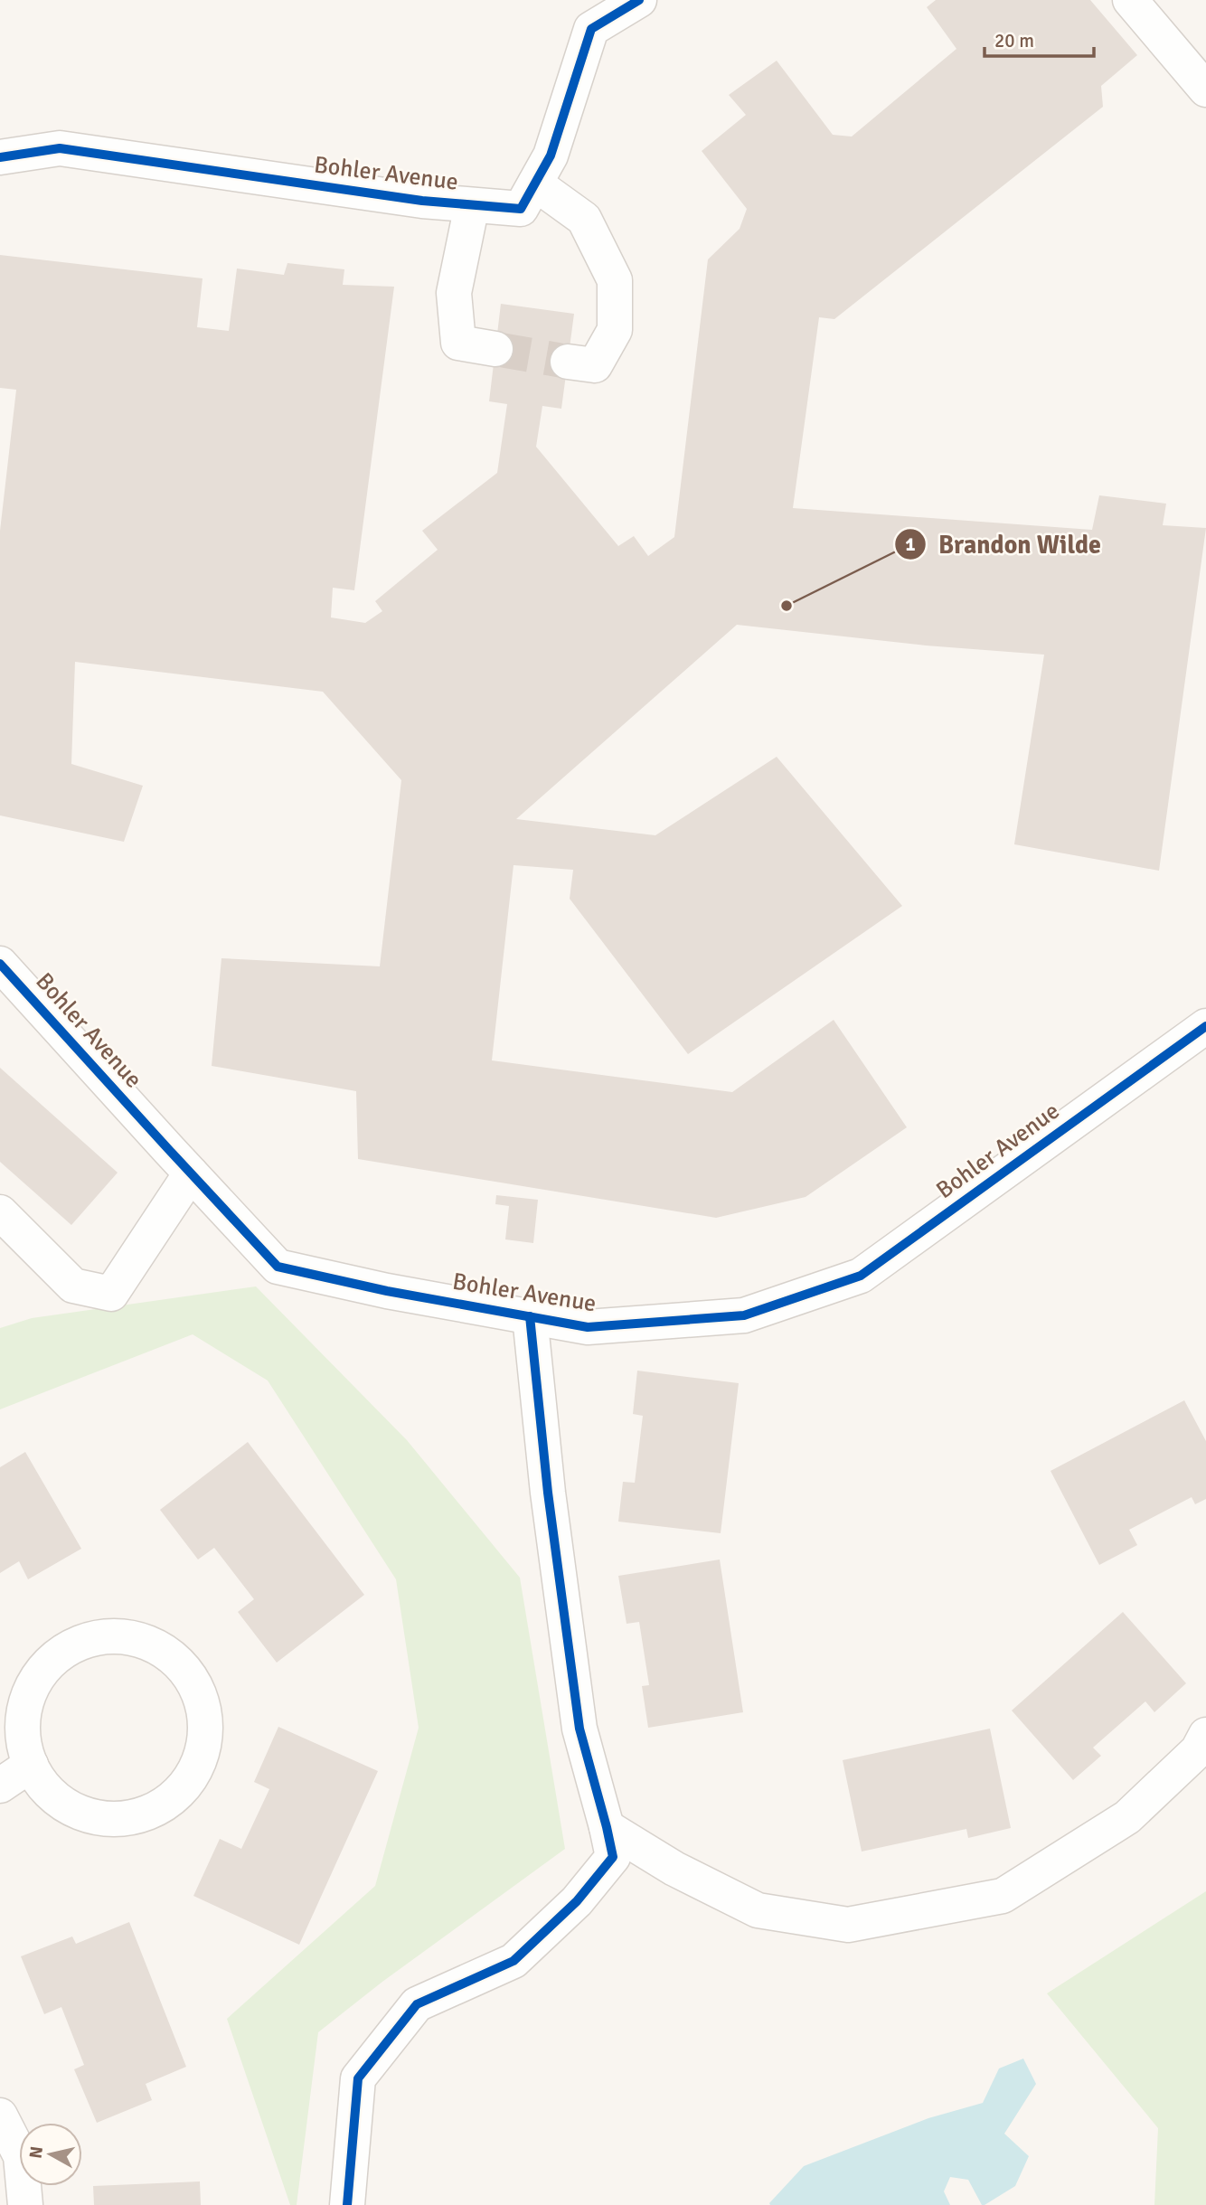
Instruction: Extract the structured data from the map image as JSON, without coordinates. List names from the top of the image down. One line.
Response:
{"streets":{"street":["Bohler Avenue"]},"places":["Brandon Wilde"],"scale_bar":"20 m","north":"left"}
